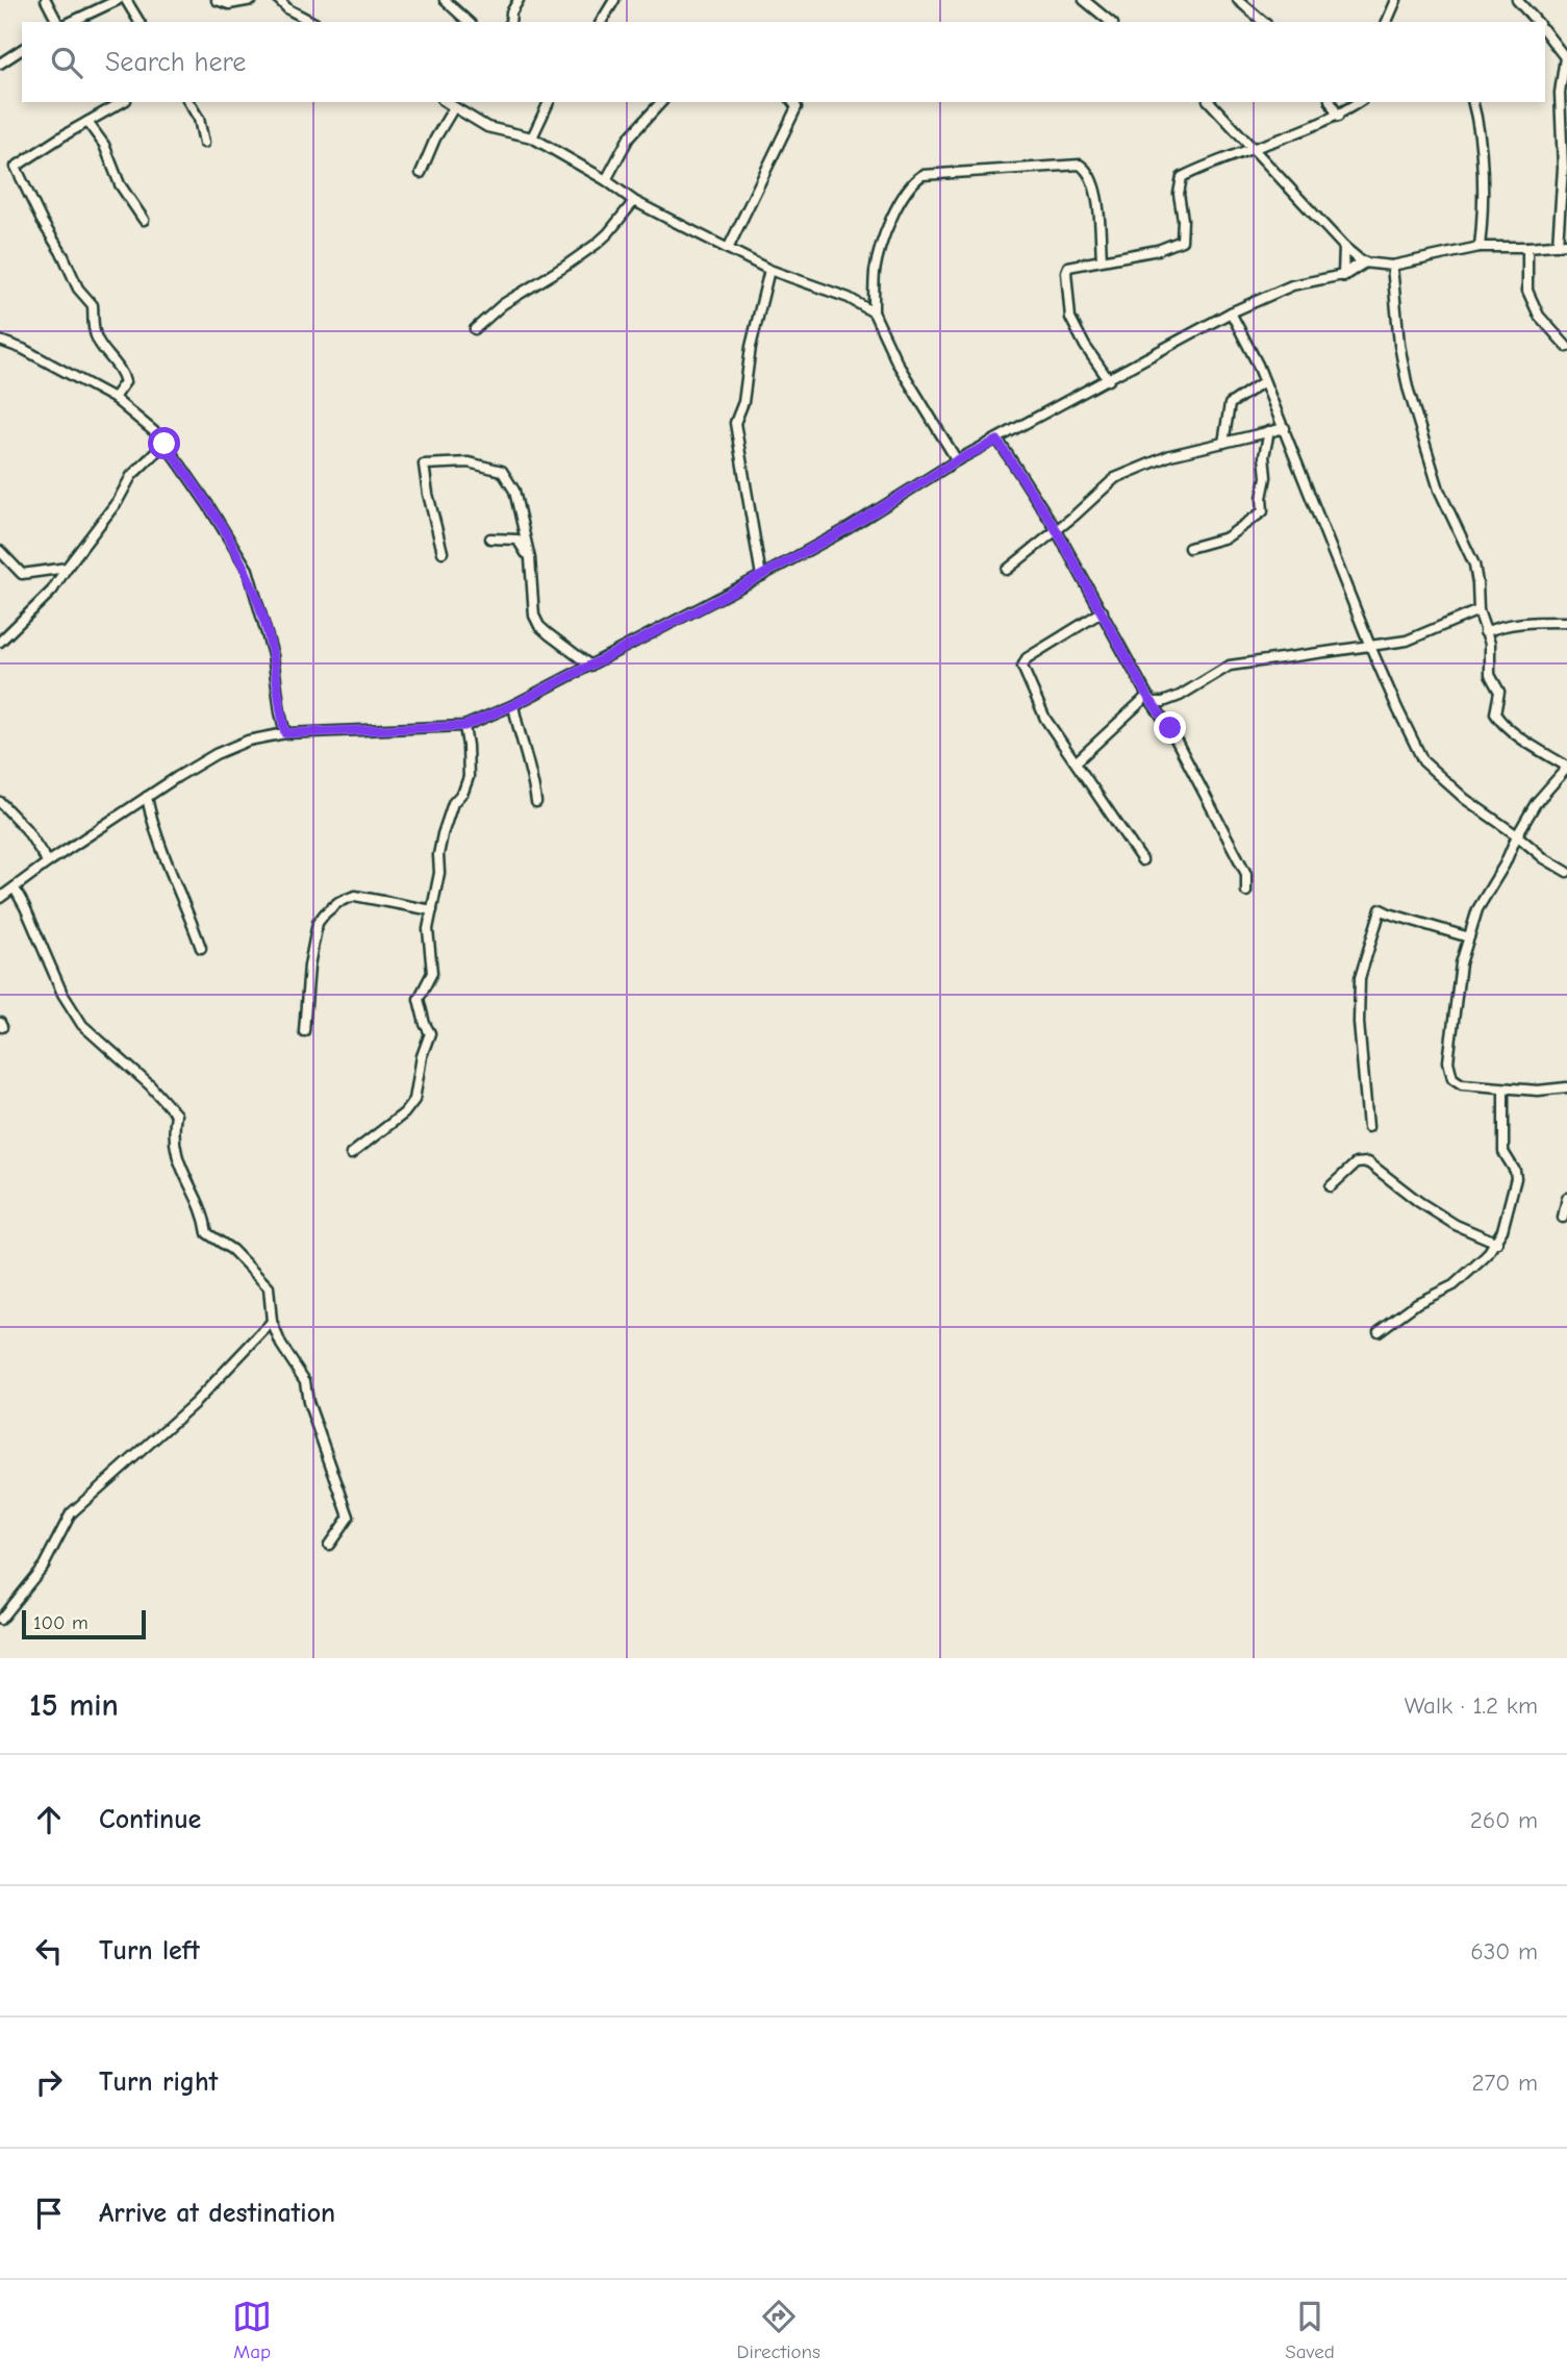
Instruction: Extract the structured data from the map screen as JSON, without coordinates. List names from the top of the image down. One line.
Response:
{"scale_bar":"100 m","page":{"search":"Search here","scale":"100 m","heading":["15 min","Walk · 1.2 km"],"list":[["Continue","260 m"],["Turn left","630 m"],["Turn right","270 m"],"Arrive at destination"],"nav":["Map","Directions","Saved"]}}
